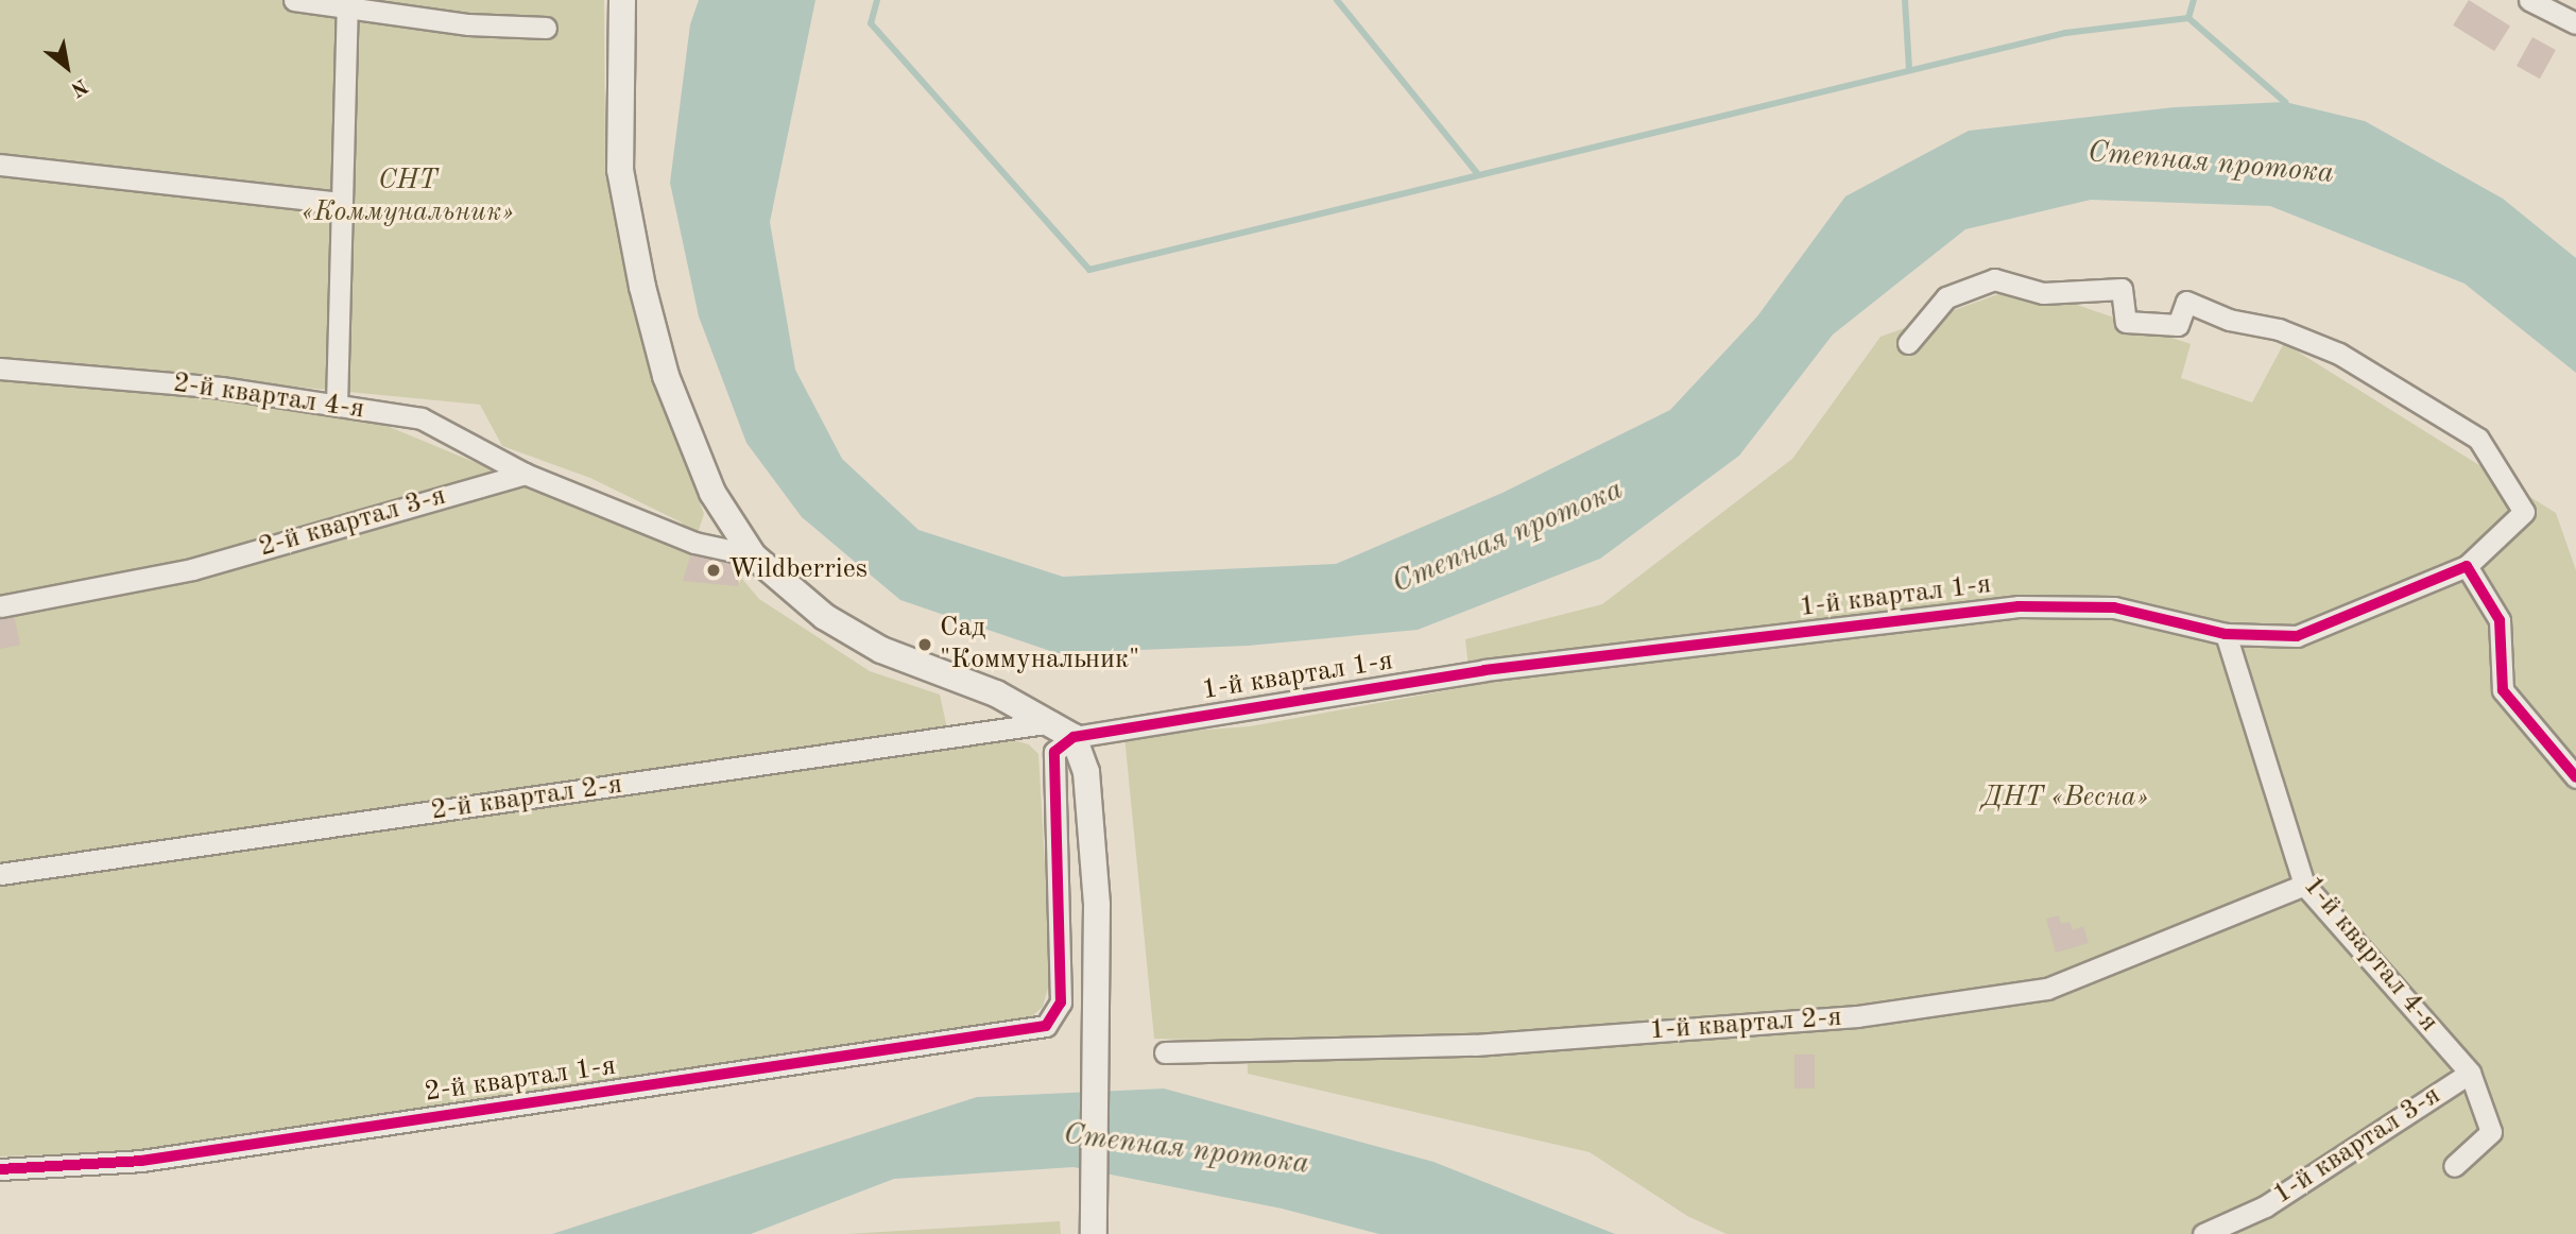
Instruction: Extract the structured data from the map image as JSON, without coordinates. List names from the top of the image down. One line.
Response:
{"streets":{"street":["2-й квартал 4-я","2-й квартал 3-я","1-й квартал 1-я","2-й квартал 2-я","1-й квартал 4-я","1-й квартал 2-я","2-й квартал 1-я","1-й квартал 3-я"]},"crossings":[["2-й квартал 4-я","2-й квартал 3-я"],["1-й квартал 1-я","2-й квартал 2-я"],["1-й квартал 1-я","1-й квартал 4-я"],["1-й квартал 1-я","2-й квартал 1-я"],["2-й квартал 2-я","2-й квартал 1-я"],["1-й квартал 4-я","1-й квартал 2-я"],["1-й квартал 4-я","1-й квартал 3-я"]],"water":["Степная протока"],"parks":["СНТ «Коммунальник»","ДНТ «Весна»"],"places":["Wildberries","Сад \"Коммунальник\""],"north":"bottom right"}
